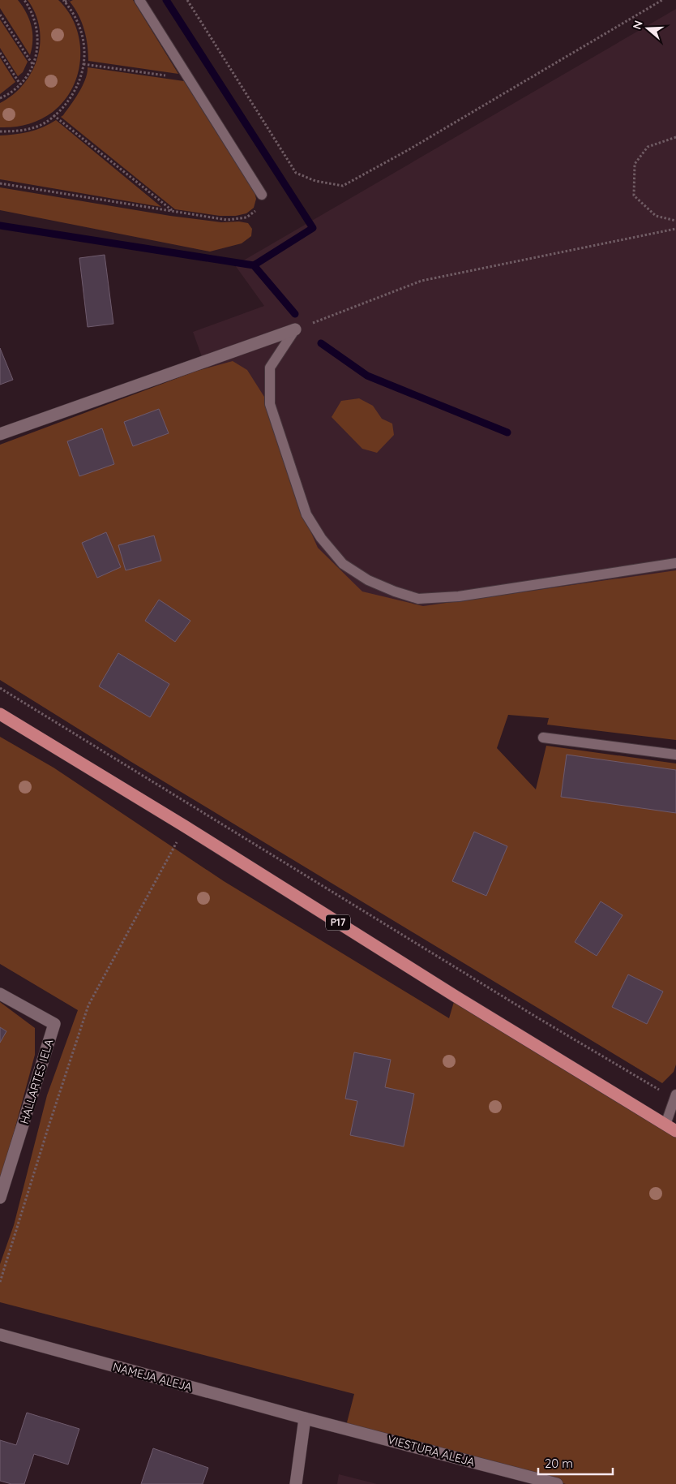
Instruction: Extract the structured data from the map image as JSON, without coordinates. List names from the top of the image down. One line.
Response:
{"streets":{"main road":["P17"],"street":["HALLARTES IELA","NAMEJA ALEJA","VIESTURA ALEJA"]},"crossings":[["NAMEJA ALEJA","VIESTURA ALEJA"]],"scale_bar":"20 m","north":"left"}
